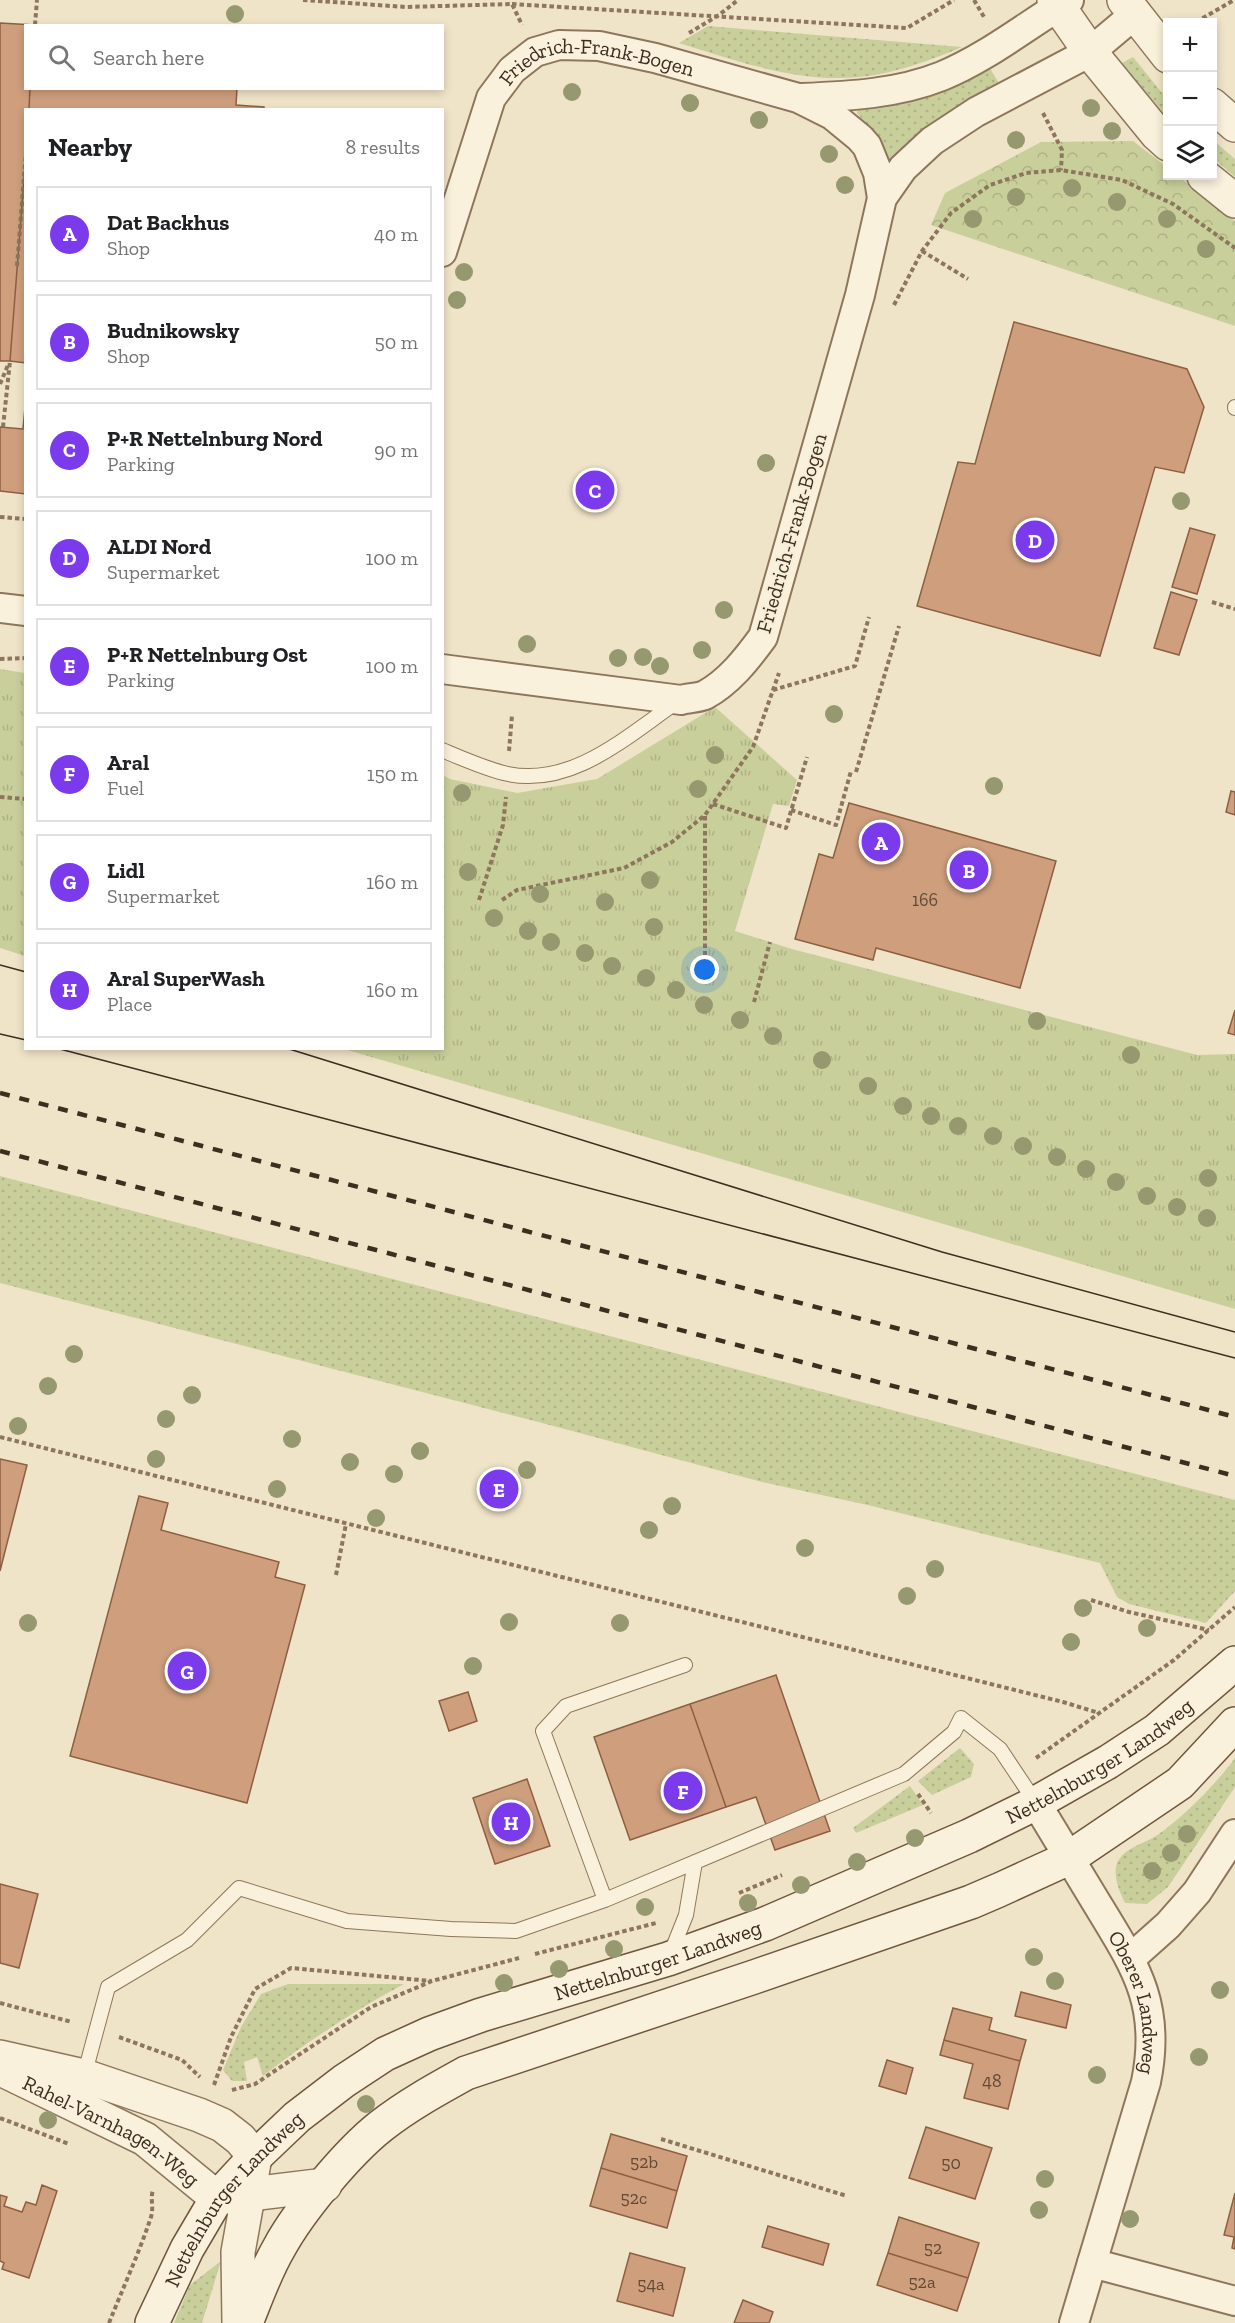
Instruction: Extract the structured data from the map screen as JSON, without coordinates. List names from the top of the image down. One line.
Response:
{"streets":{"main road":["Nettelnburger Landweg","Rahel-Varnhagen-Weg"],"street":["Friedrich-Frank-Bogen","Oberer Landweg"]},"crossings":[["Nettelnburger Landweg","Oberer Landweg"],["Nettelnburger Landweg","Rahel-Varnhagen-Weg"]],"house_numbers":["166","48","52b","50","52c","52","52a","54a"],"page":{"map_buttons":["+","−"],"search":"Search here","heading":["Nearby","8 results"],"list":[{"mark":"A","name":"Dat Backhus","note":"Shop","value":"40 m"},{"mark":"B","name":"Budnikowsky","note":"Shop","value":"50 m"},{"mark":"C","name":"P+R Nettelnburg Nord","note":"Parking","value":"90 m"},{"mark":"D","name":"ALDI Nord","note":"Supermarket","value":"100 m"},{"mark":"E","name":"P+R Nettelnburg Ost","note":"Parking","value":"100 m"},{"mark":"F","name":"Aral","note":"Fuel","value":"150 m"},{"mark":"G","name":"Lidl","note":"Supermarket","value":"160 m"},{"mark":"H","name":"Aral SuperWash","note":"Place","value":"160 m"}],"pins":["C","D","A","B","E","G","F","H"]}}
